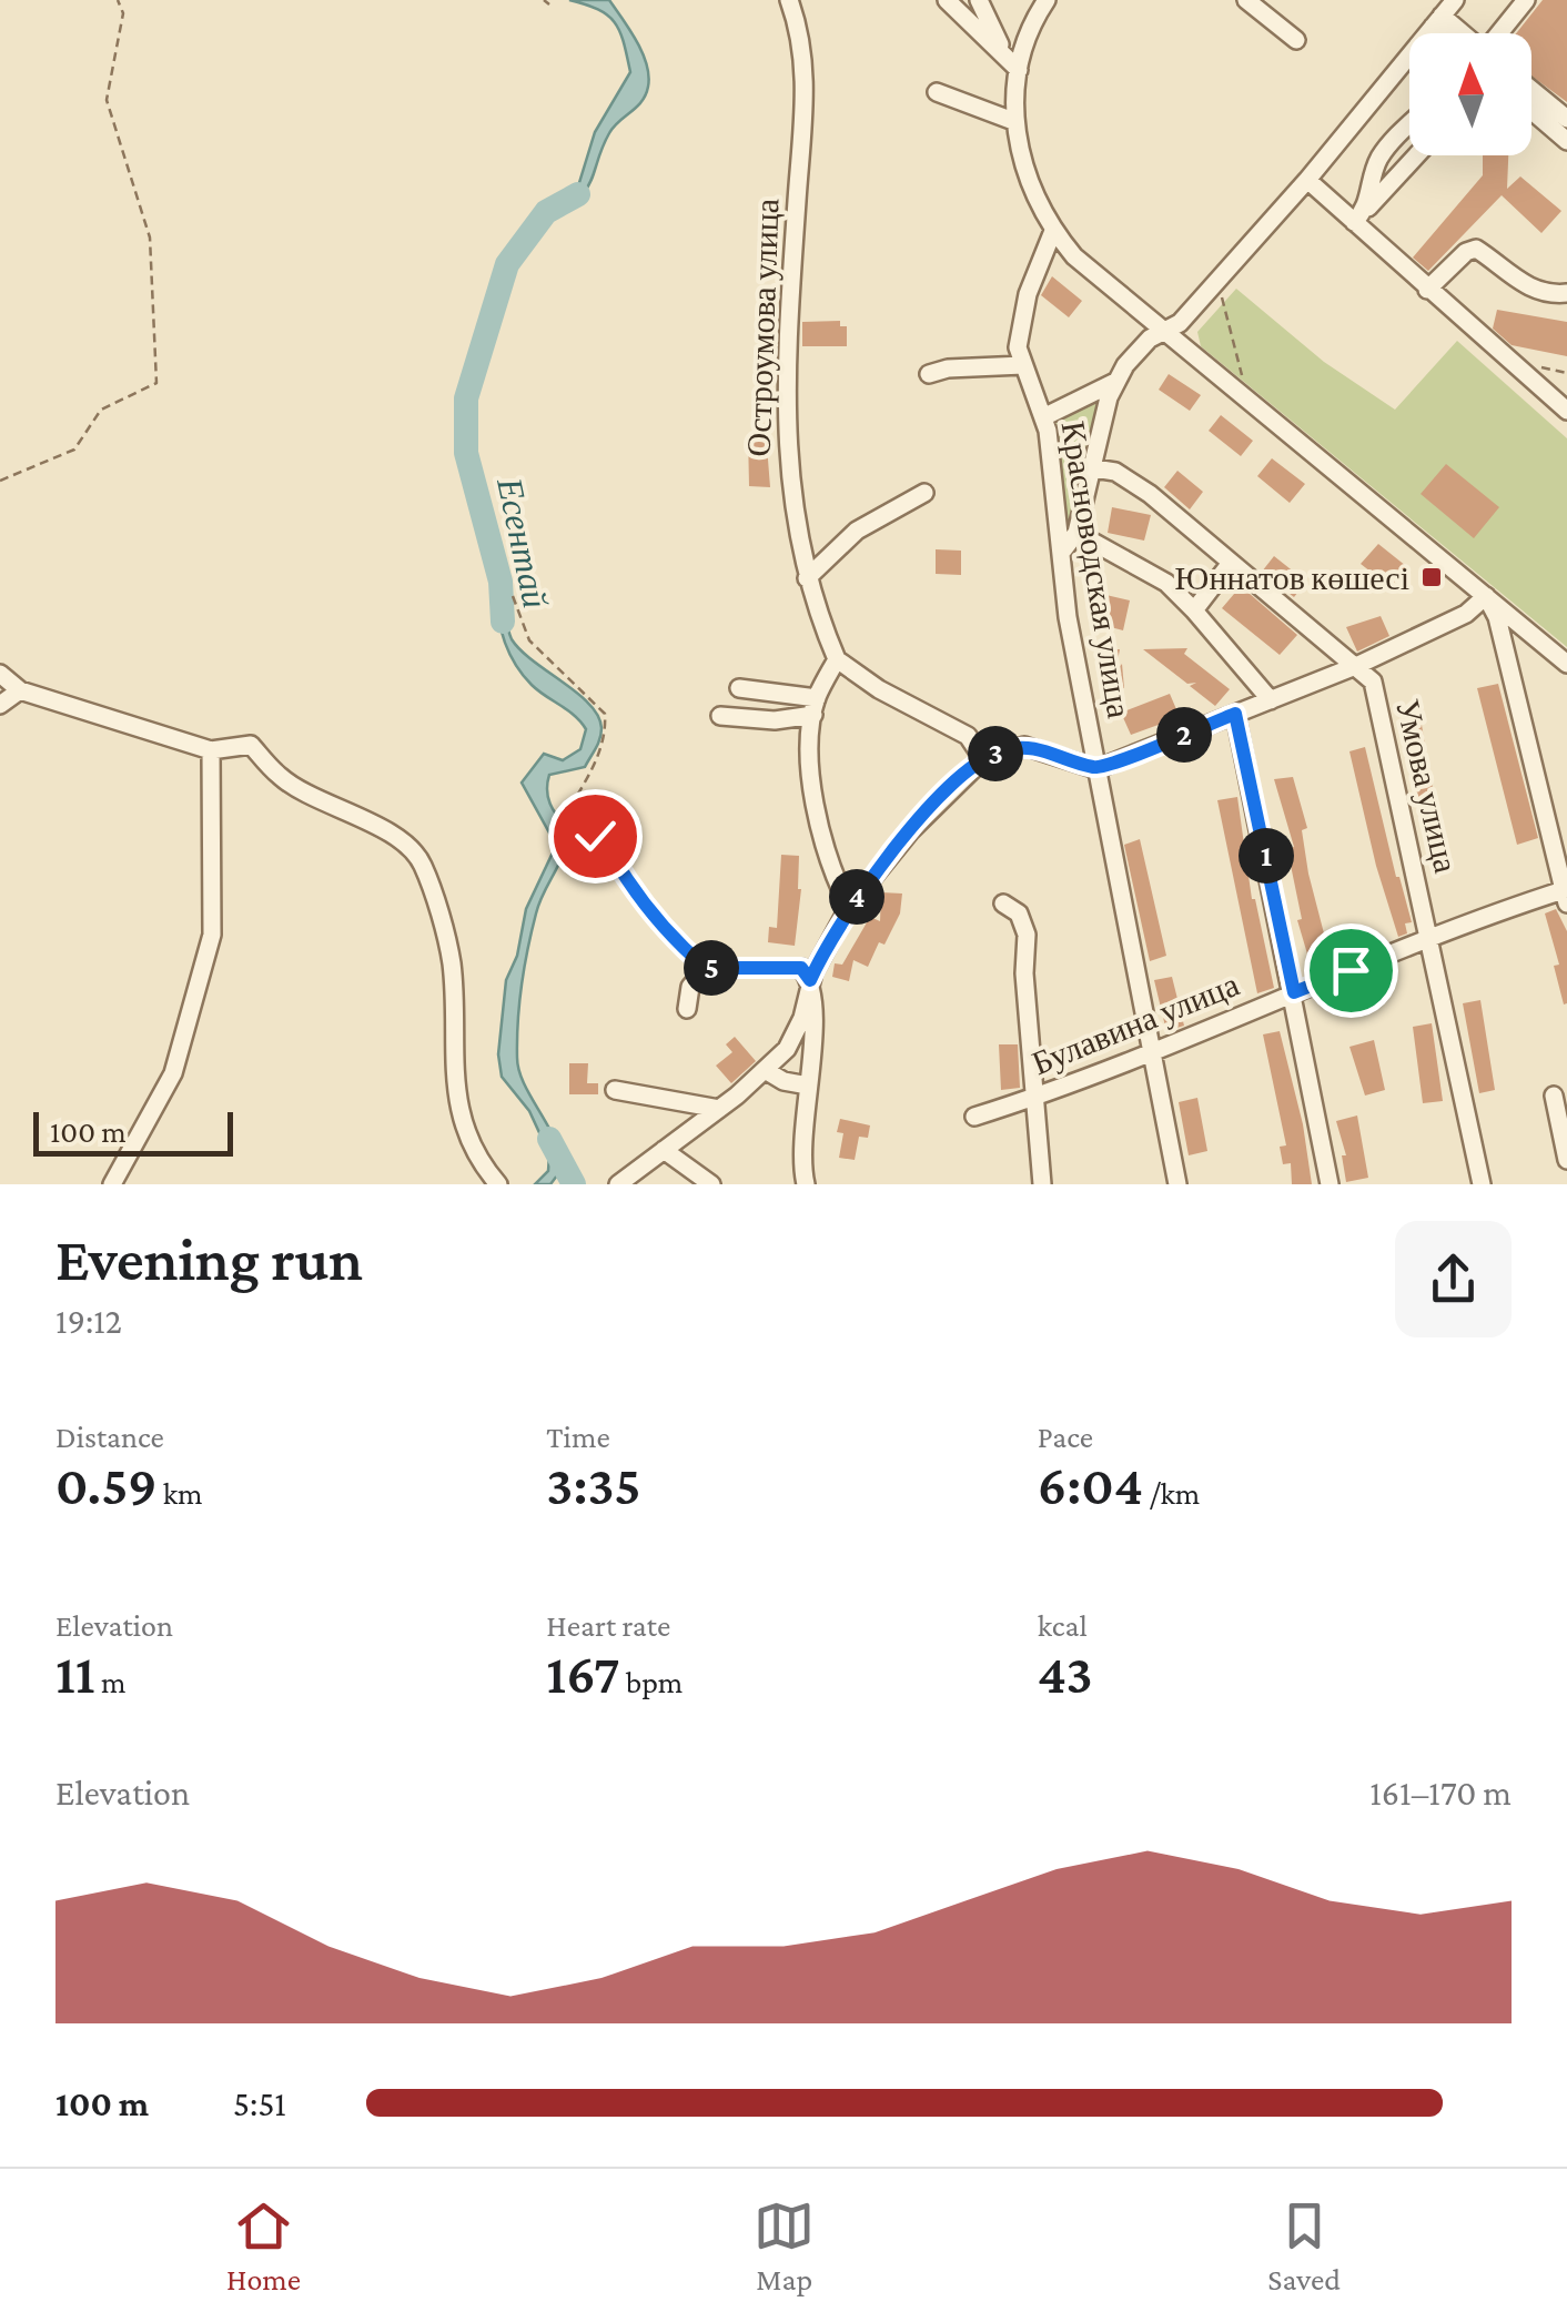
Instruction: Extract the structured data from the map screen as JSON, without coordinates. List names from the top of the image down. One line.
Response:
{"streets":{"street":["Остроумова улица","Красноводская улица","Умова улица","Булавина улица"]},"crossings":[["Красноводская улица","Булавина улица"],["Умова улица","Булавина улица"]],"water":["Есентай"],"places":{"transit":["Юннатов көшесі"]},"scale_bar":"100 m","north":"top","page":{"pins":["2","3","1","4","5"],"scale":"100 m","heading":["Evening run","19:12"],"stats":[["Distance","0.59 km"],["Time","3:35"],["Pace","6:04 /km"],["Elevation","11 m"],["Heart rate","167 bpm"],["kcal","43"]],"chart":["Elevation","161–170 m"],"list":[{"name":"100 m","note":"5:51"}],"tabs":["Home","Map","Saved"]}}
